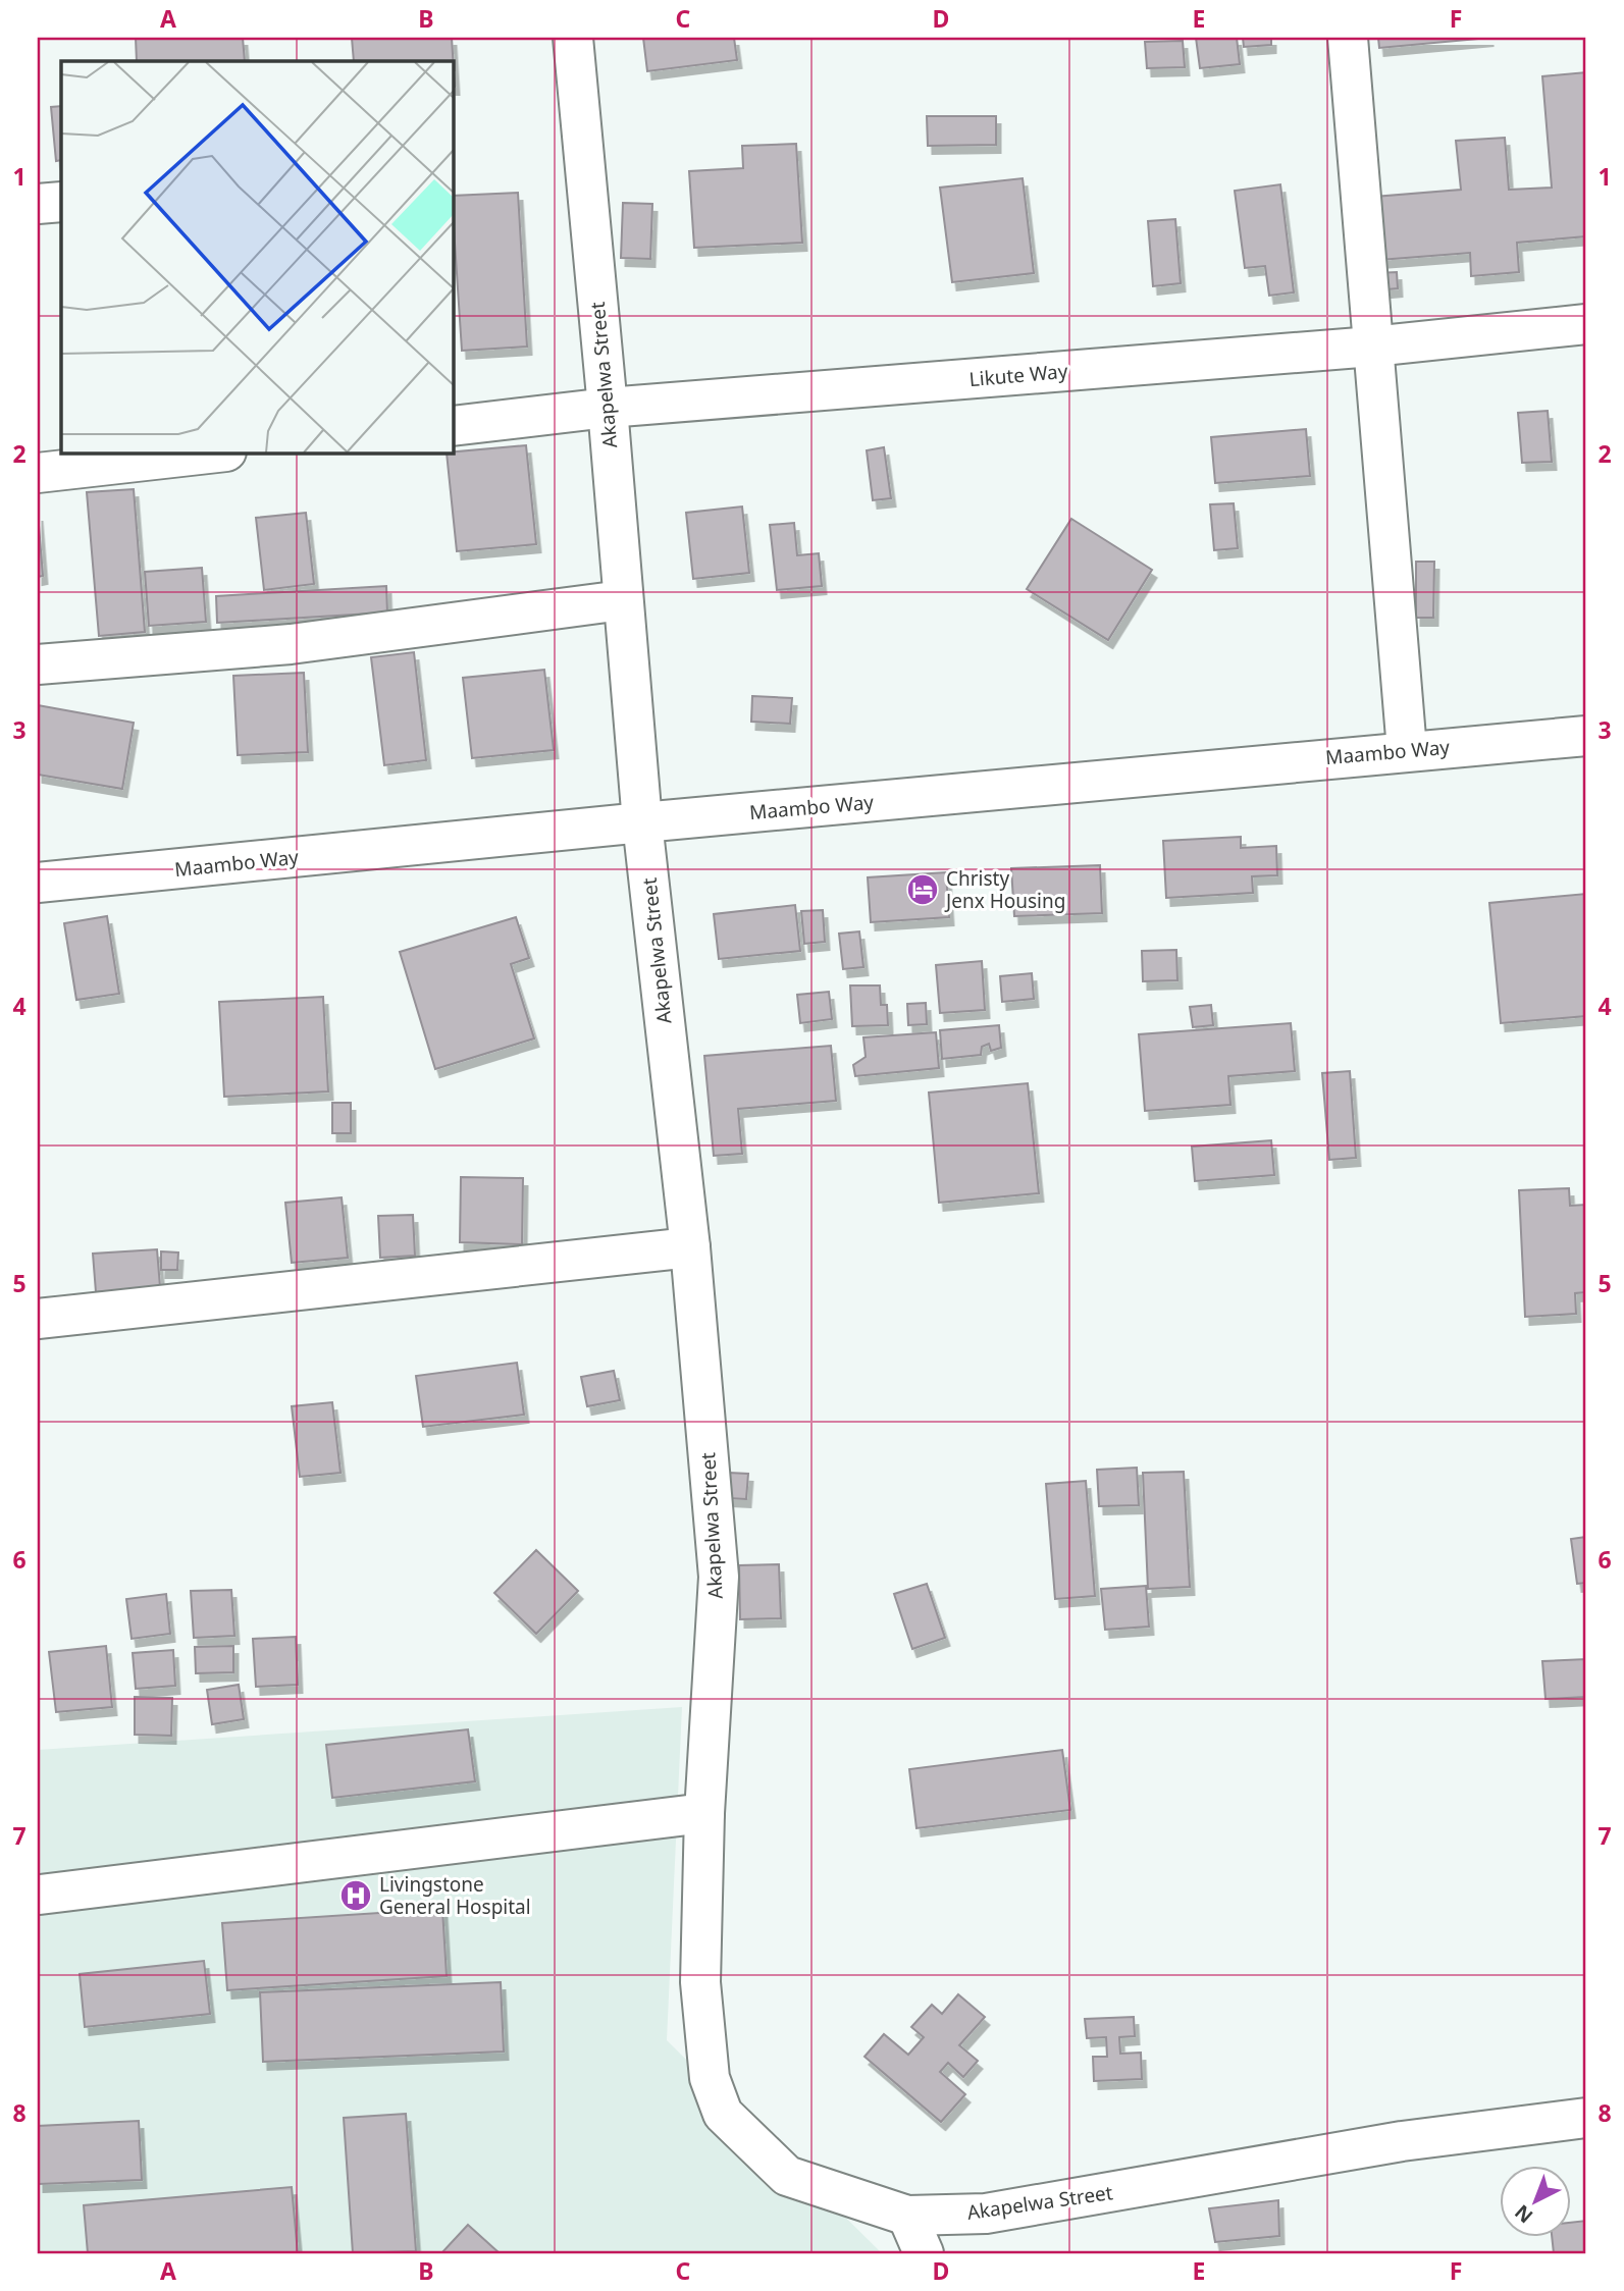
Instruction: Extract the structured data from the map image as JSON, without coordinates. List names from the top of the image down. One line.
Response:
{"streets":{"street":["Akapelwa Street","Likute Way","Maambo Way"]},"crossings":[["Akapelwa Street","Likute Way"],["Akapelwa Street","Maambo Way"]],"places":{"hotel":["Christy Jenx Housing"],"hospital":["Livingstone General Hospital"]},"north":"bottom left","grid":{"columns":["A","B","C","D","E","F"],"rows":["1","2","3","4","5","6","7","8"]}}
